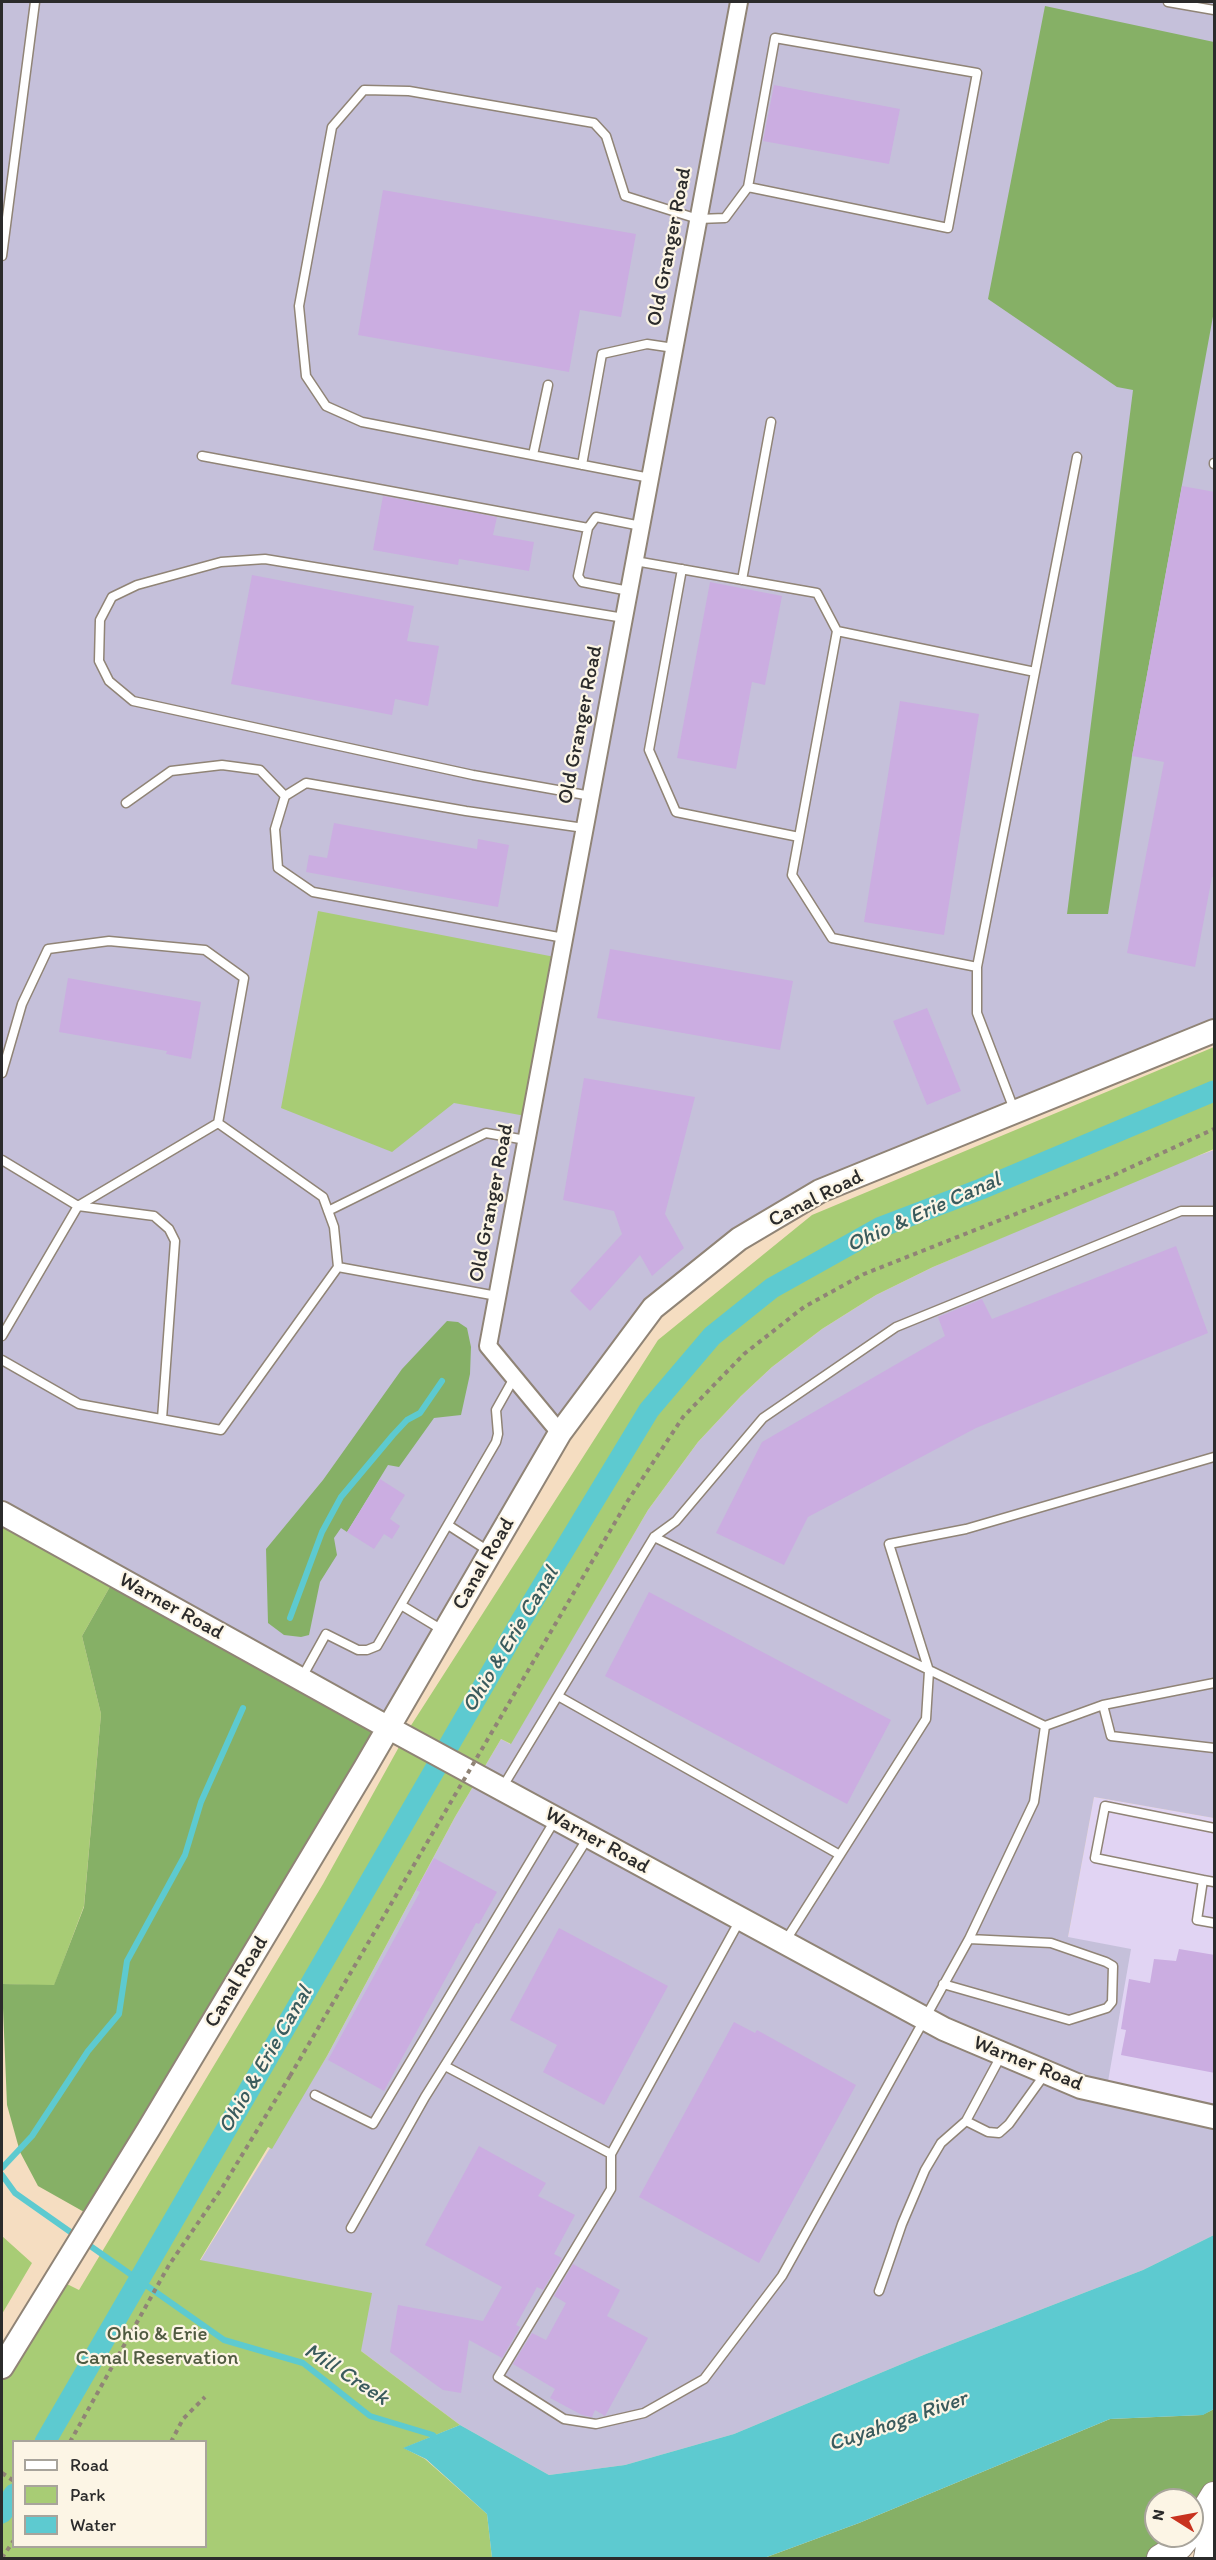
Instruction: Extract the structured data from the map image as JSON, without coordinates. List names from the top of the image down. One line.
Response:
{"streets":{"street":["Old Granger Road","Canal Road","Warner Road"]},"crossings":[["Old Granger Road","Canal Road"],["Canal Road","Warner Road"]],"water":["Ohio & Erie Canal","Mill Creek","Cuyahoga River"],"parks":["Ohio & Erie Canal Reservation"],"legend":["Road","Park","Water"],"north":"left"}
